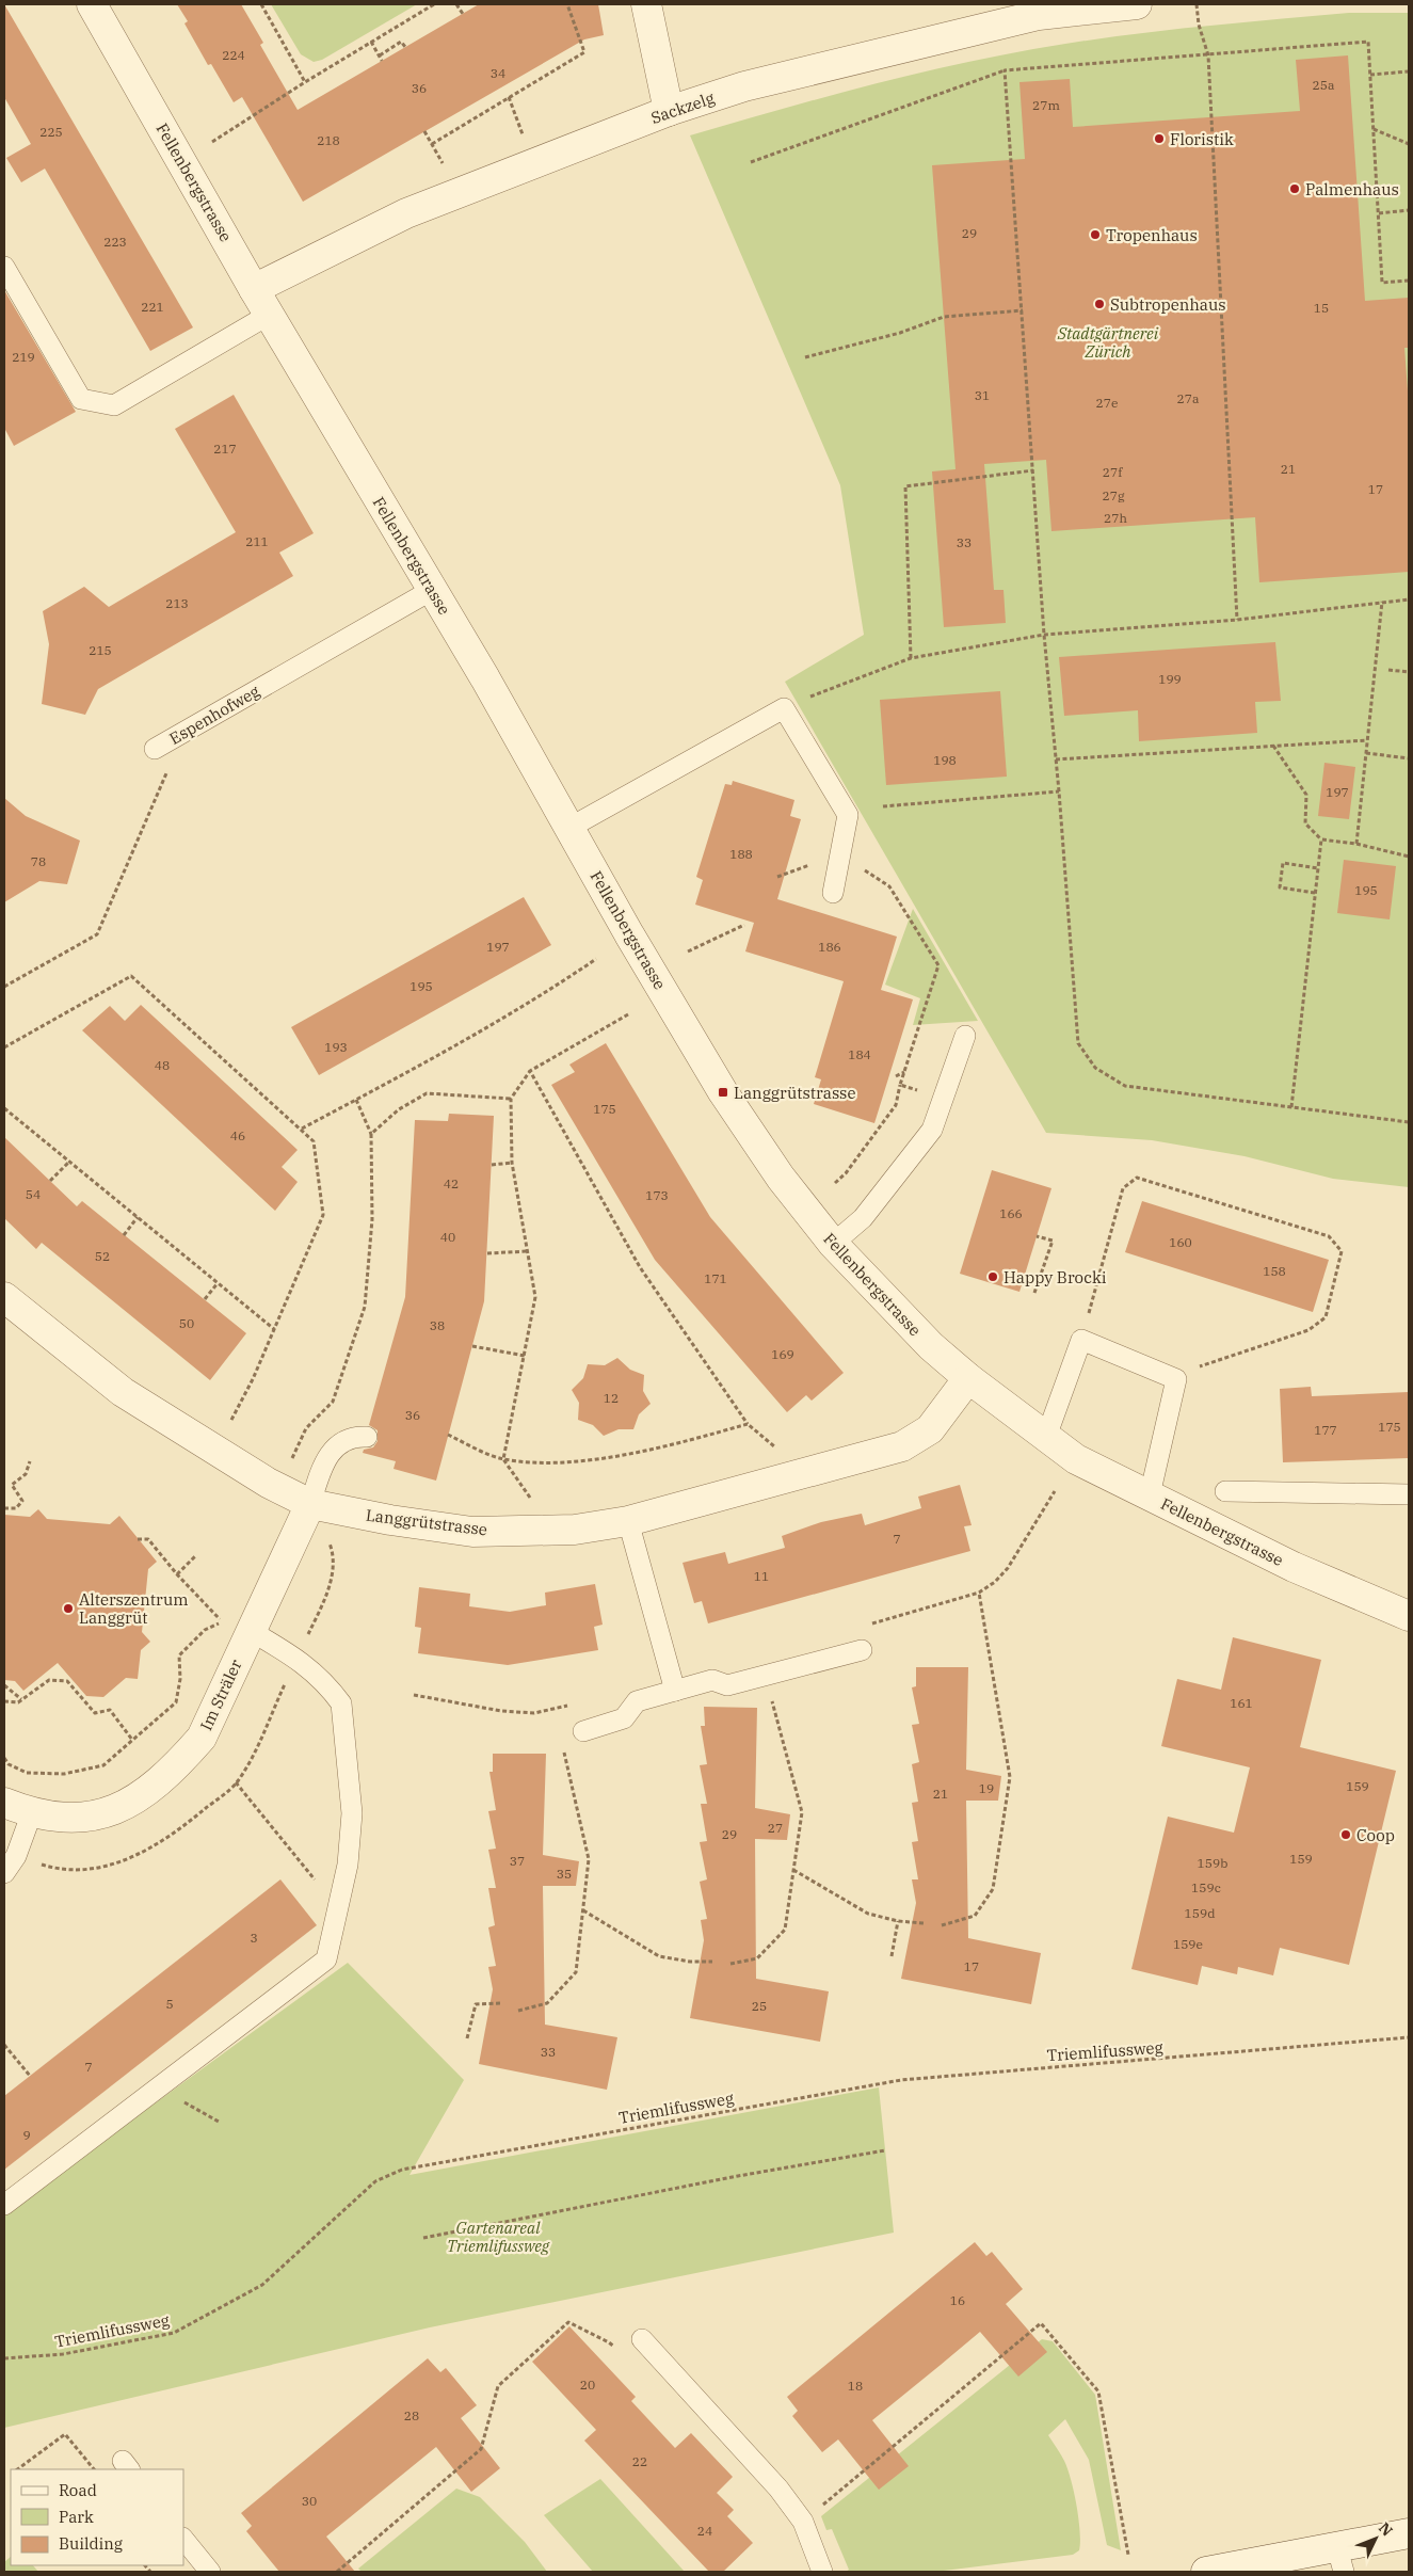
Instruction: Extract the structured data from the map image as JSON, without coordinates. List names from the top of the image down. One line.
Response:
{"streets":{"street":["Sackzelg","Fellenbergstrasse","Langgrütstrasse","Im Sträler"],"lane":["Espenhofweg"],"path":["Triemlifussweg"]},"crossings":[["Sackzelg","Fellenbergstrasse"],["Fellenbergstrasse","Espenhofweg"],["Fellenbergstrasse","Langgrütstrasse"],["Langgrütstrasse","Im Sträler"]],"parks":["Stadtgärtnerei Zürich","Gartenareal Triemlifussweg"],"places":{"other":["Floristik","Palmenhaus","Tropenhaus","Subtropenhaus","Happy Brocki","Alterszentrum Langgrüt","Coop"],"transit":["Langgrütstrasse"]},"house_numbers":["224","34","25a","36","27m","225","218","29","223","221","15","219","31","27a","27e","217","21","27f","17","27g","27h","211","33","213","215","199","198","197","188","78","195","197","186","195","193","184","48","175","46","42","54","173","166","40","160","52","158","171","50","38","169","12","36","175","177","7","11","161","159","19","21","27","29","159","37","159b","35","159c","159d","3","159e","17","5","25","33","7","9","16","20","18","28","22","30","24"],"legend":["Road","Park","Building"],"north":"top right"}
